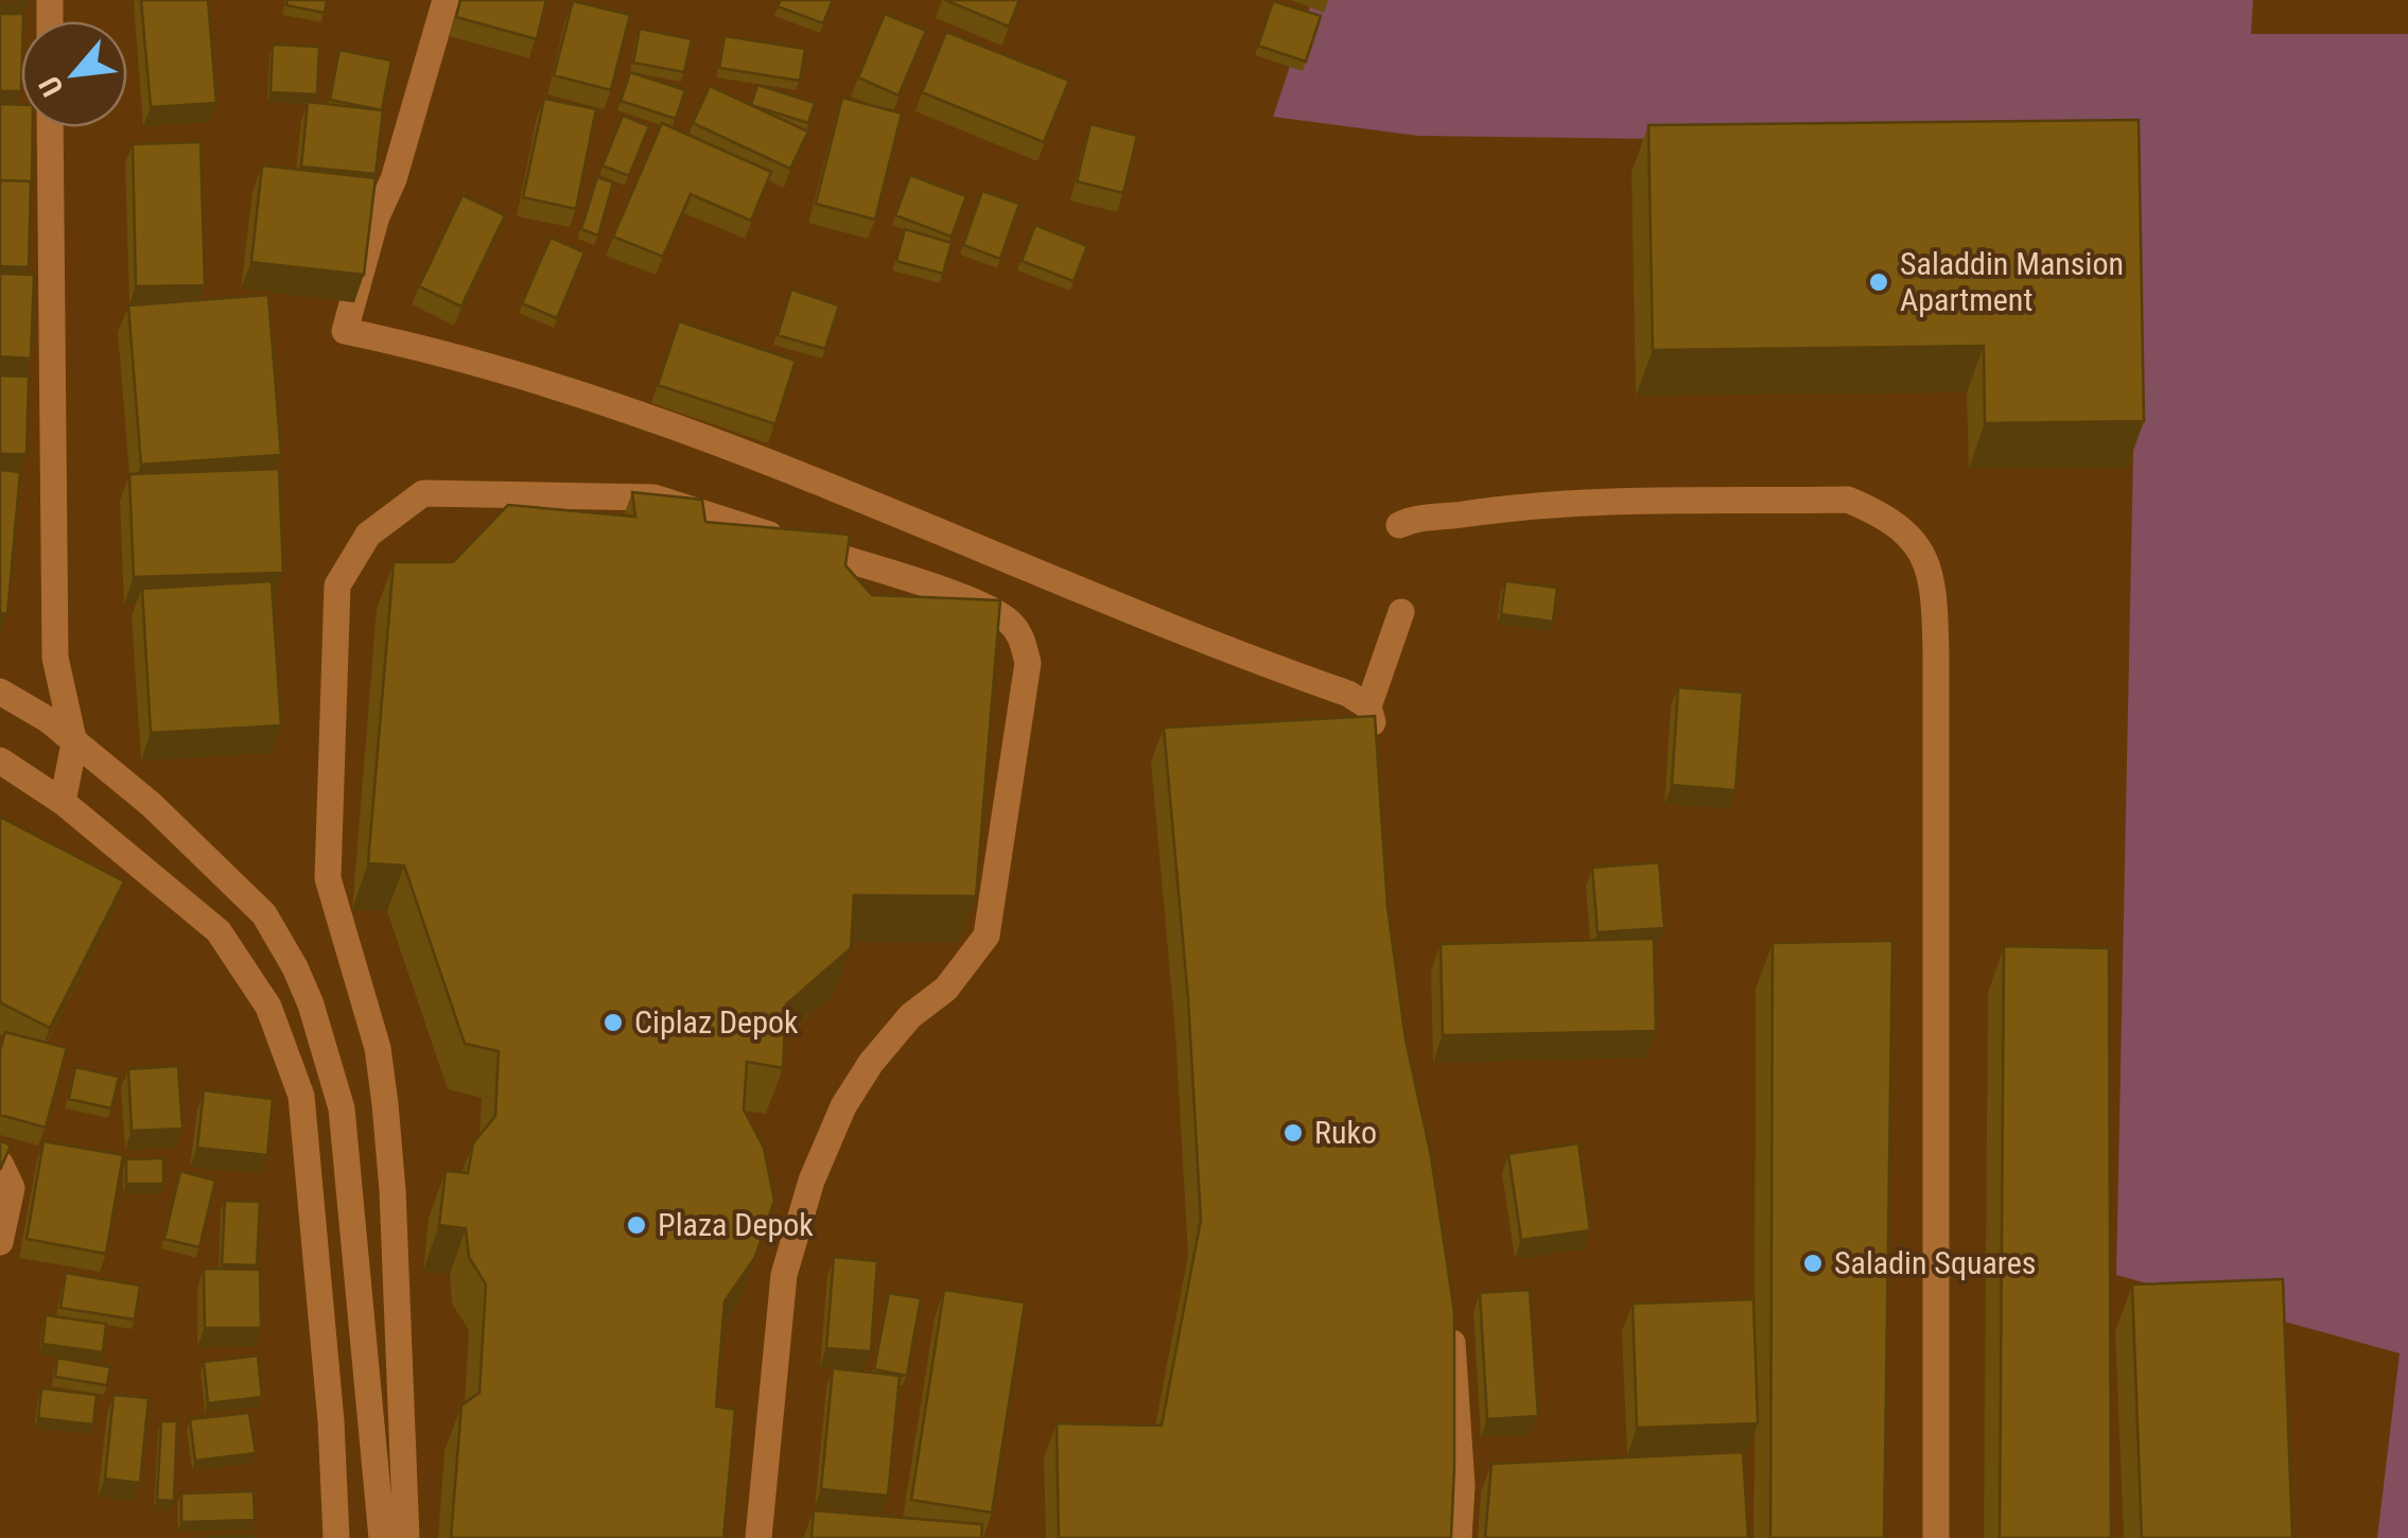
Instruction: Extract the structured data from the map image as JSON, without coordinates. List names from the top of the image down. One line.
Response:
{"places":["Saladdin Mansion Apartment","Ciplaz Depok","Ruko","Plaza Depok","Saladin Squares"],"north":"bottom left"}
